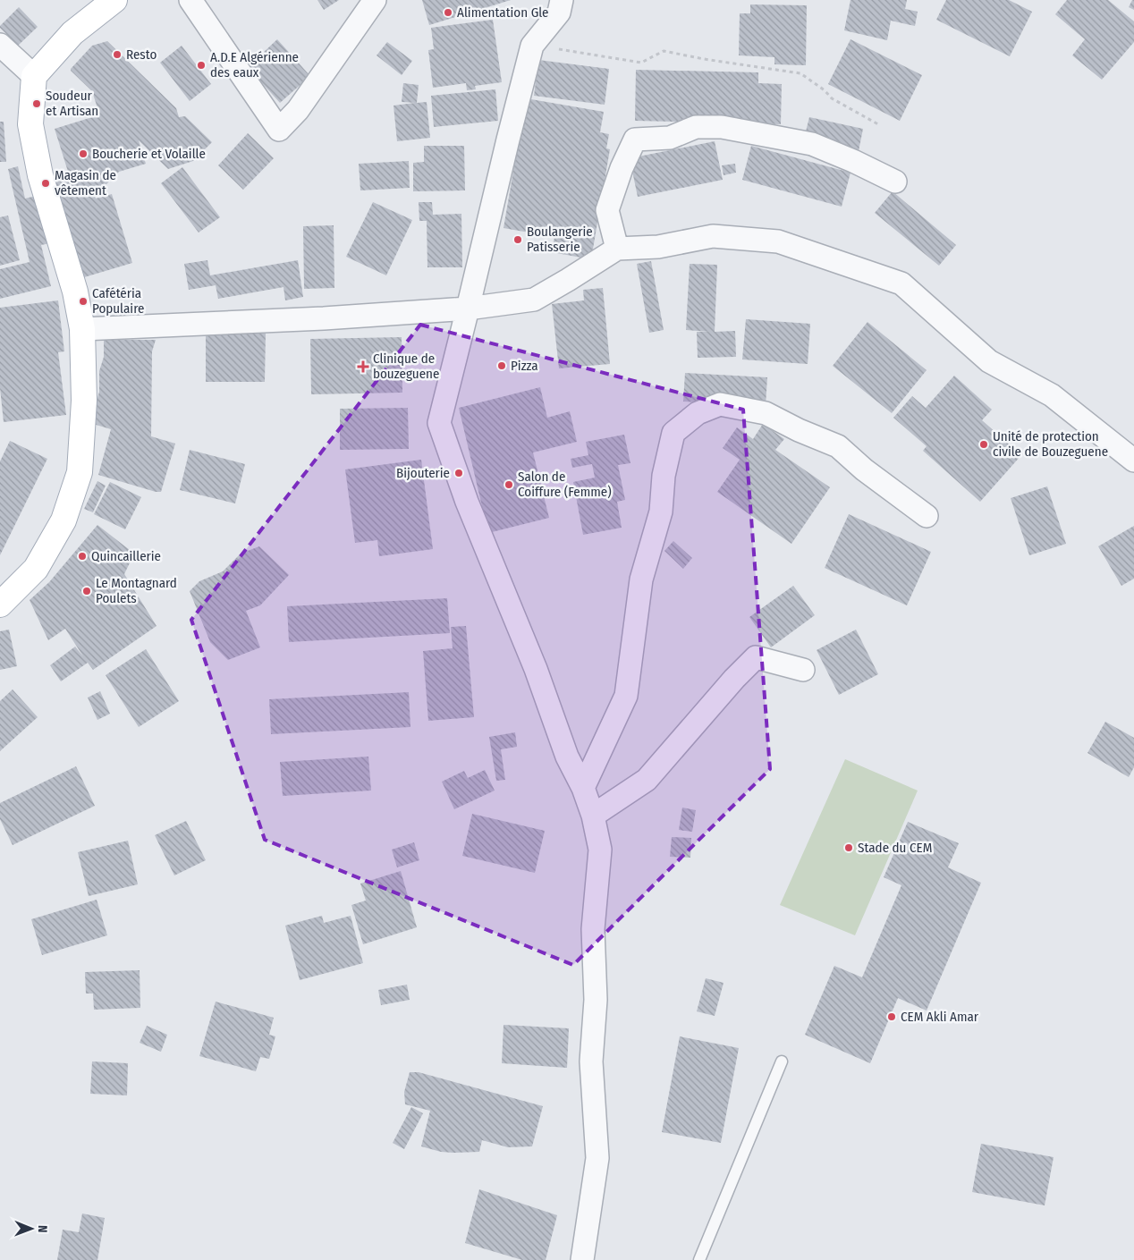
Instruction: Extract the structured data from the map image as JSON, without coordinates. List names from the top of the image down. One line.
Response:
{"places":{"other":["Alimentation Gle","Resto","A.D.E Algérienne des eaux","Soudeur et Artisan","Boucherie et Volaille","Magasin de vêtement","Boulangerie Patisserie","Cafétéria Populaire","Pizza","Unité de protection civile de Bouzeguene","Bijouterie","Salon de Coiffure (Femme)","Quincaillerie","Le Montagnard Poulets","Stade du CEM","CEM Akli Amar"],"health":["Clinique de bouzeguene"]},"north":"right"}
